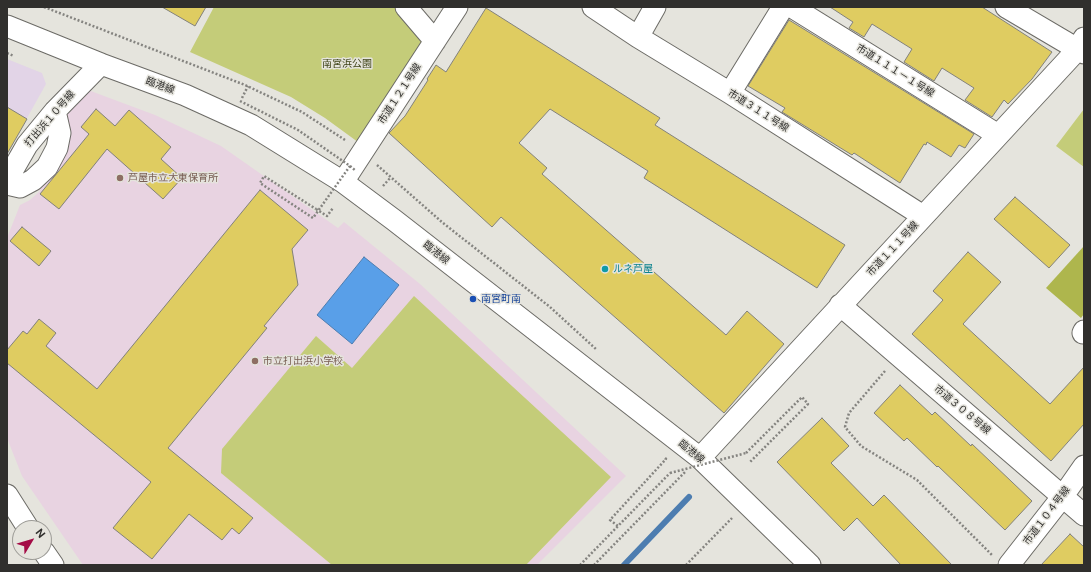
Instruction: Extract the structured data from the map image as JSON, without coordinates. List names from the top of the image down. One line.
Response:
{"streets":{"street":["市道１１１－１号線","臨港線","市道１２１号線","市道３１１号線","打出浜１０号線","市道１１１号線","市道３０８号線","市道１０４号線"]},"crossings":[["市道１１１－１号線","市道１１１号線"],["臨港線","市道１２１号線"],["臨港線","打出浜１０号線"],["臨港線","市道１１１号線"],["市道３１１号線","市道１１１号線"],["市道１１１号線","市道３０８号線"],["市道３０８号線","市道１０４号線"]],"parks":["南宮浜公園"],"places":["芦屋市立大東保育所","ルネ芦屋","南宮町南","市立打出浜小学校"],"north":"top right"}
